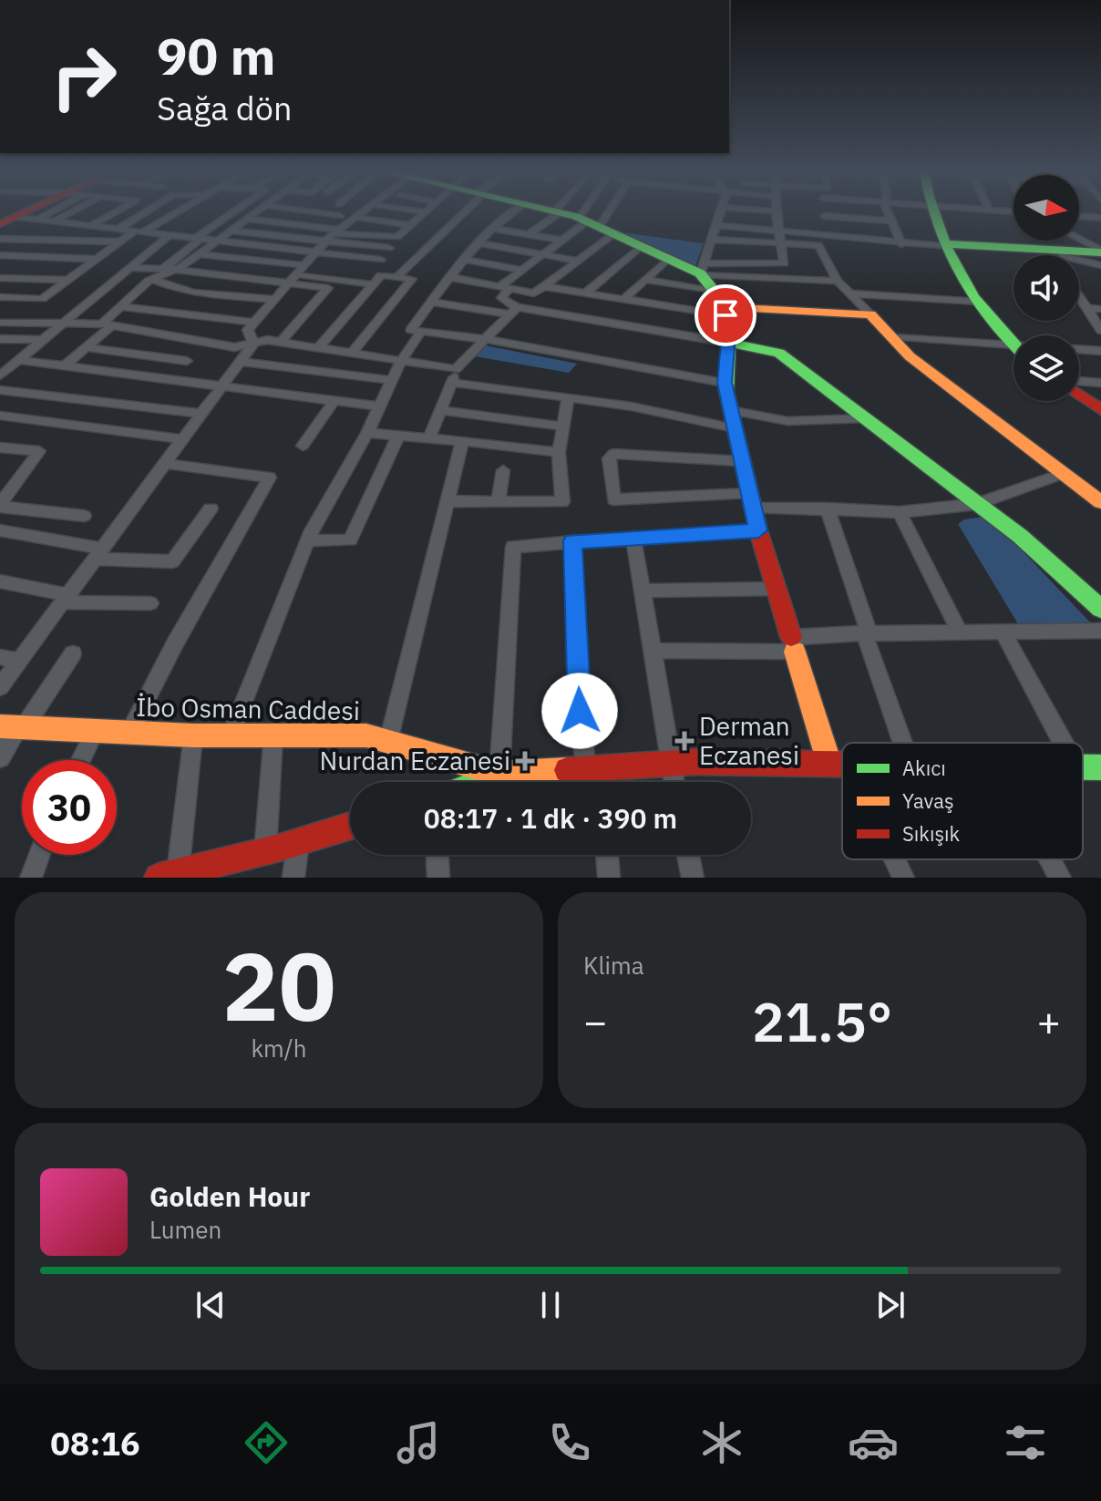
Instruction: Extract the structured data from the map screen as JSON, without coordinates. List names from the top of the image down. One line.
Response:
{"streets":{"main road":["İbo Osman Caddesi"]},"places":{"health":["Derman Eczanesi","Nurdan Eczanesi"]},"legend":["Akıcı","Yavaş","Sıkışık"],"north":"right","page":{"turn":["90 m","Sağa dön"],"limit":"30","trip":"08:17 · 1 dk · 390 m","tile":[["20","km/h"],"Klima"],"heat":["−","21.5°","+"],"song":["Golden Hour","Lumen"],"tabs":"08:16"}}
